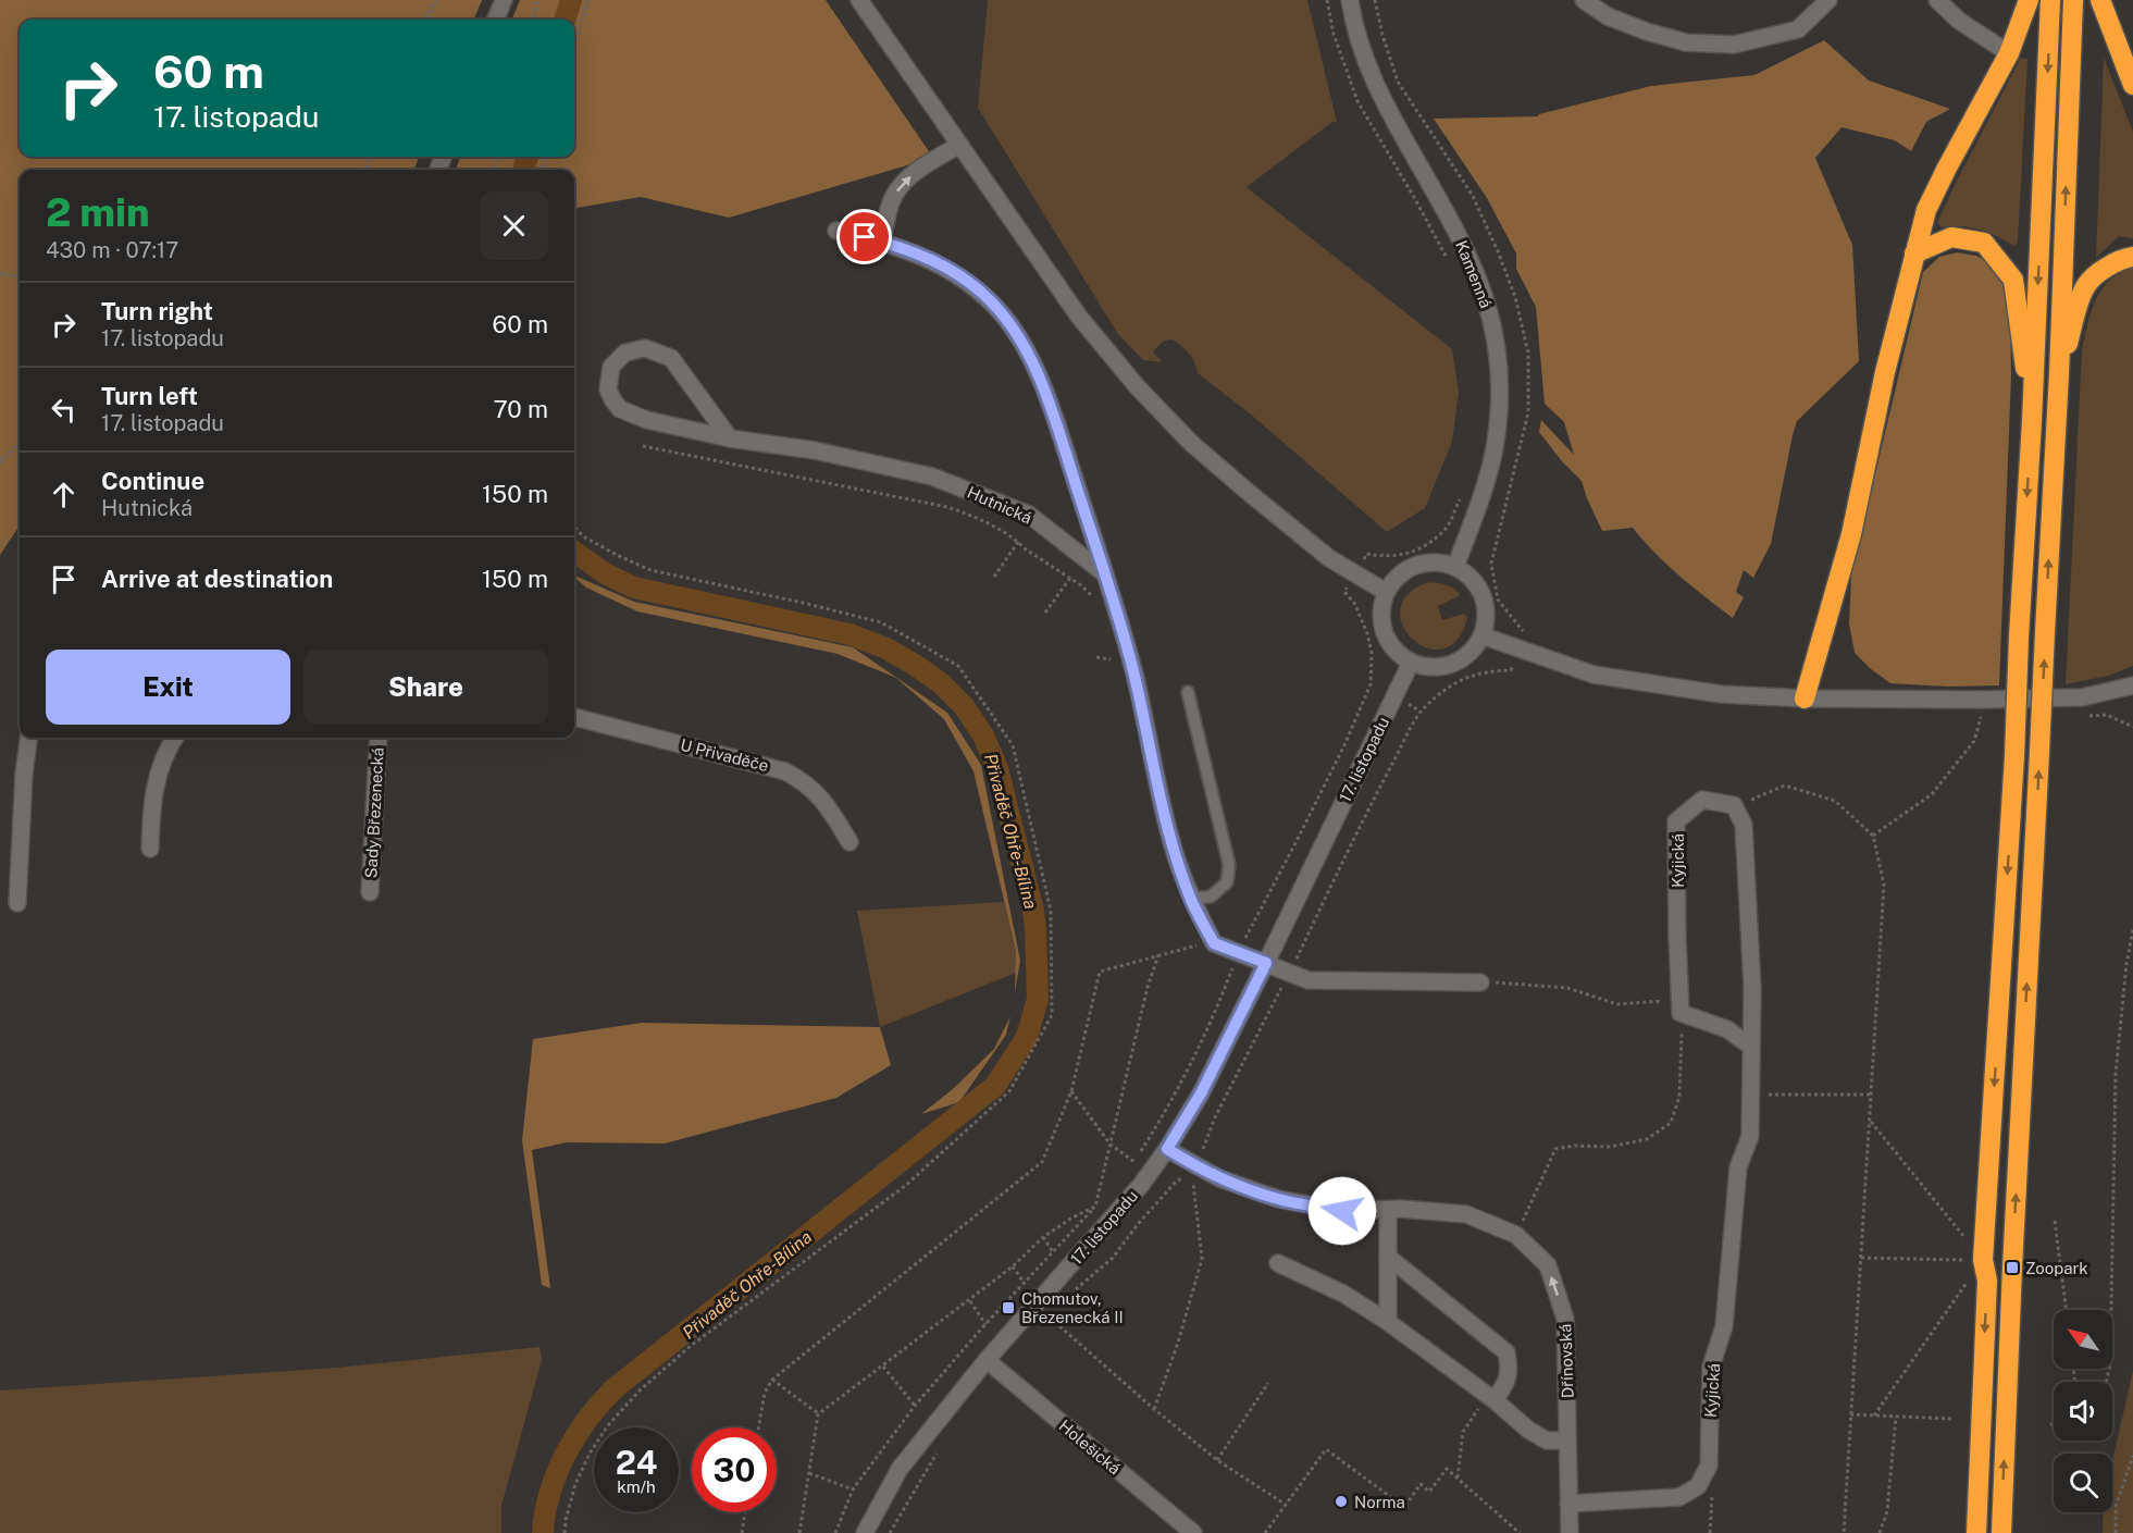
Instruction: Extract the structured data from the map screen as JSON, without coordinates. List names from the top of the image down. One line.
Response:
{"streets":{"street":["Kamenná","Hutnická","U Přivaděče","17. listopadu","Sady Březenecká","Kyjická","Dřínovská","Holešická"]},"crossings":[["Kamenná","17. listopadu"],["17. listopadu","Dřínovská"],["17. listopadu","Holešická"],["Kyjická","Dřínovská"]],"water":["Přivaděč Ohře-Bílina"],"places":{"transit":["Zoopark","Chomutov, Březenecká II"],"other":["Norma"]},"north":"top left","page":{"turn":["60 m","17. listopadu"],"heading":["2 min","430 m · 07:17"],"list":[{"name":"Turn right","note":"17. listopadu","value":"60 m"},{"name":"Turn left","note":"17. listopadu","value":"70 m"},{"name":"Continue","note":"Hutnická","value":"150 m"},{"name":"Arrive at destination","value":"150 m"}],"buttons":["Exit","Share"],"speed":"24 km/h","limit":"30"}}
